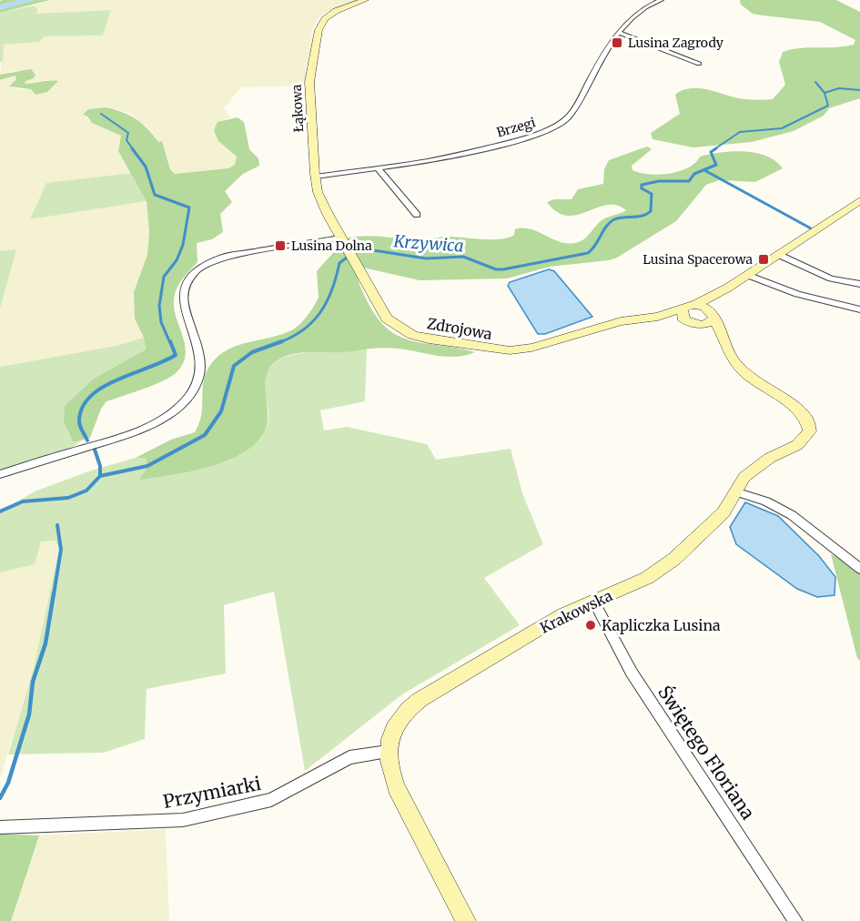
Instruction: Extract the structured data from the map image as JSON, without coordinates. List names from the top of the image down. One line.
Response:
{"streets":{"street":["Łąkowa","Brzegi","Zdrojowa","Krakowska","Świętego Floriana","Przymiarki"]},"crossings":[["Łąkowa","Brzegi"],["Łąkowa","Zdrojowa"],["Zdrojowa","Krakowska"],["Krakowska","Świętego Floriana"],["Krakowska","Przymiarki"]],"water":["Krzywica"],"places":{"transit":["Lusina Zagrody","Lusina Dolna","Lusina Spacerowa"],"other":["Kapliczka Lusina"]}}
